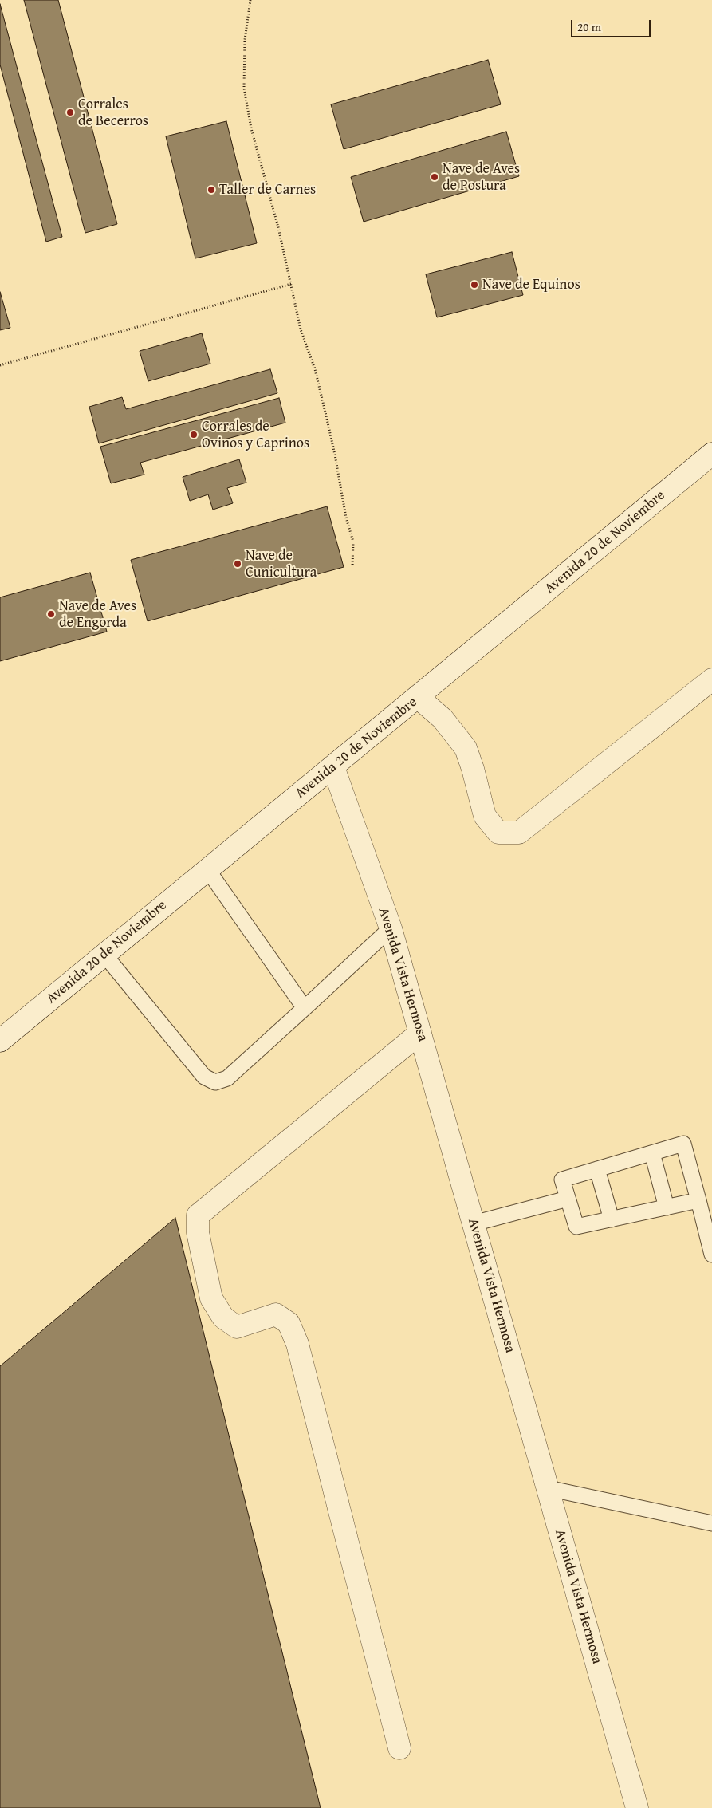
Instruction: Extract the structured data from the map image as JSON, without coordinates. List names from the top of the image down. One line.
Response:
{"streets":{"street":["Avenida 20 de Noviembre","Avenida Vista Hermosa"]},"crossings":[["Avenida 20 de Noviembre","Avenida Vista Hermosa"]],"places":["Corrales de Becerros","Nave de Aves de Postura","Taller de Carnes","Nave de Equinos","Corrales de Ovinos y Caprinos","Nave de Cunicultura","Nave de Aves de Engorda"],"scale_bar":"20 m"}
